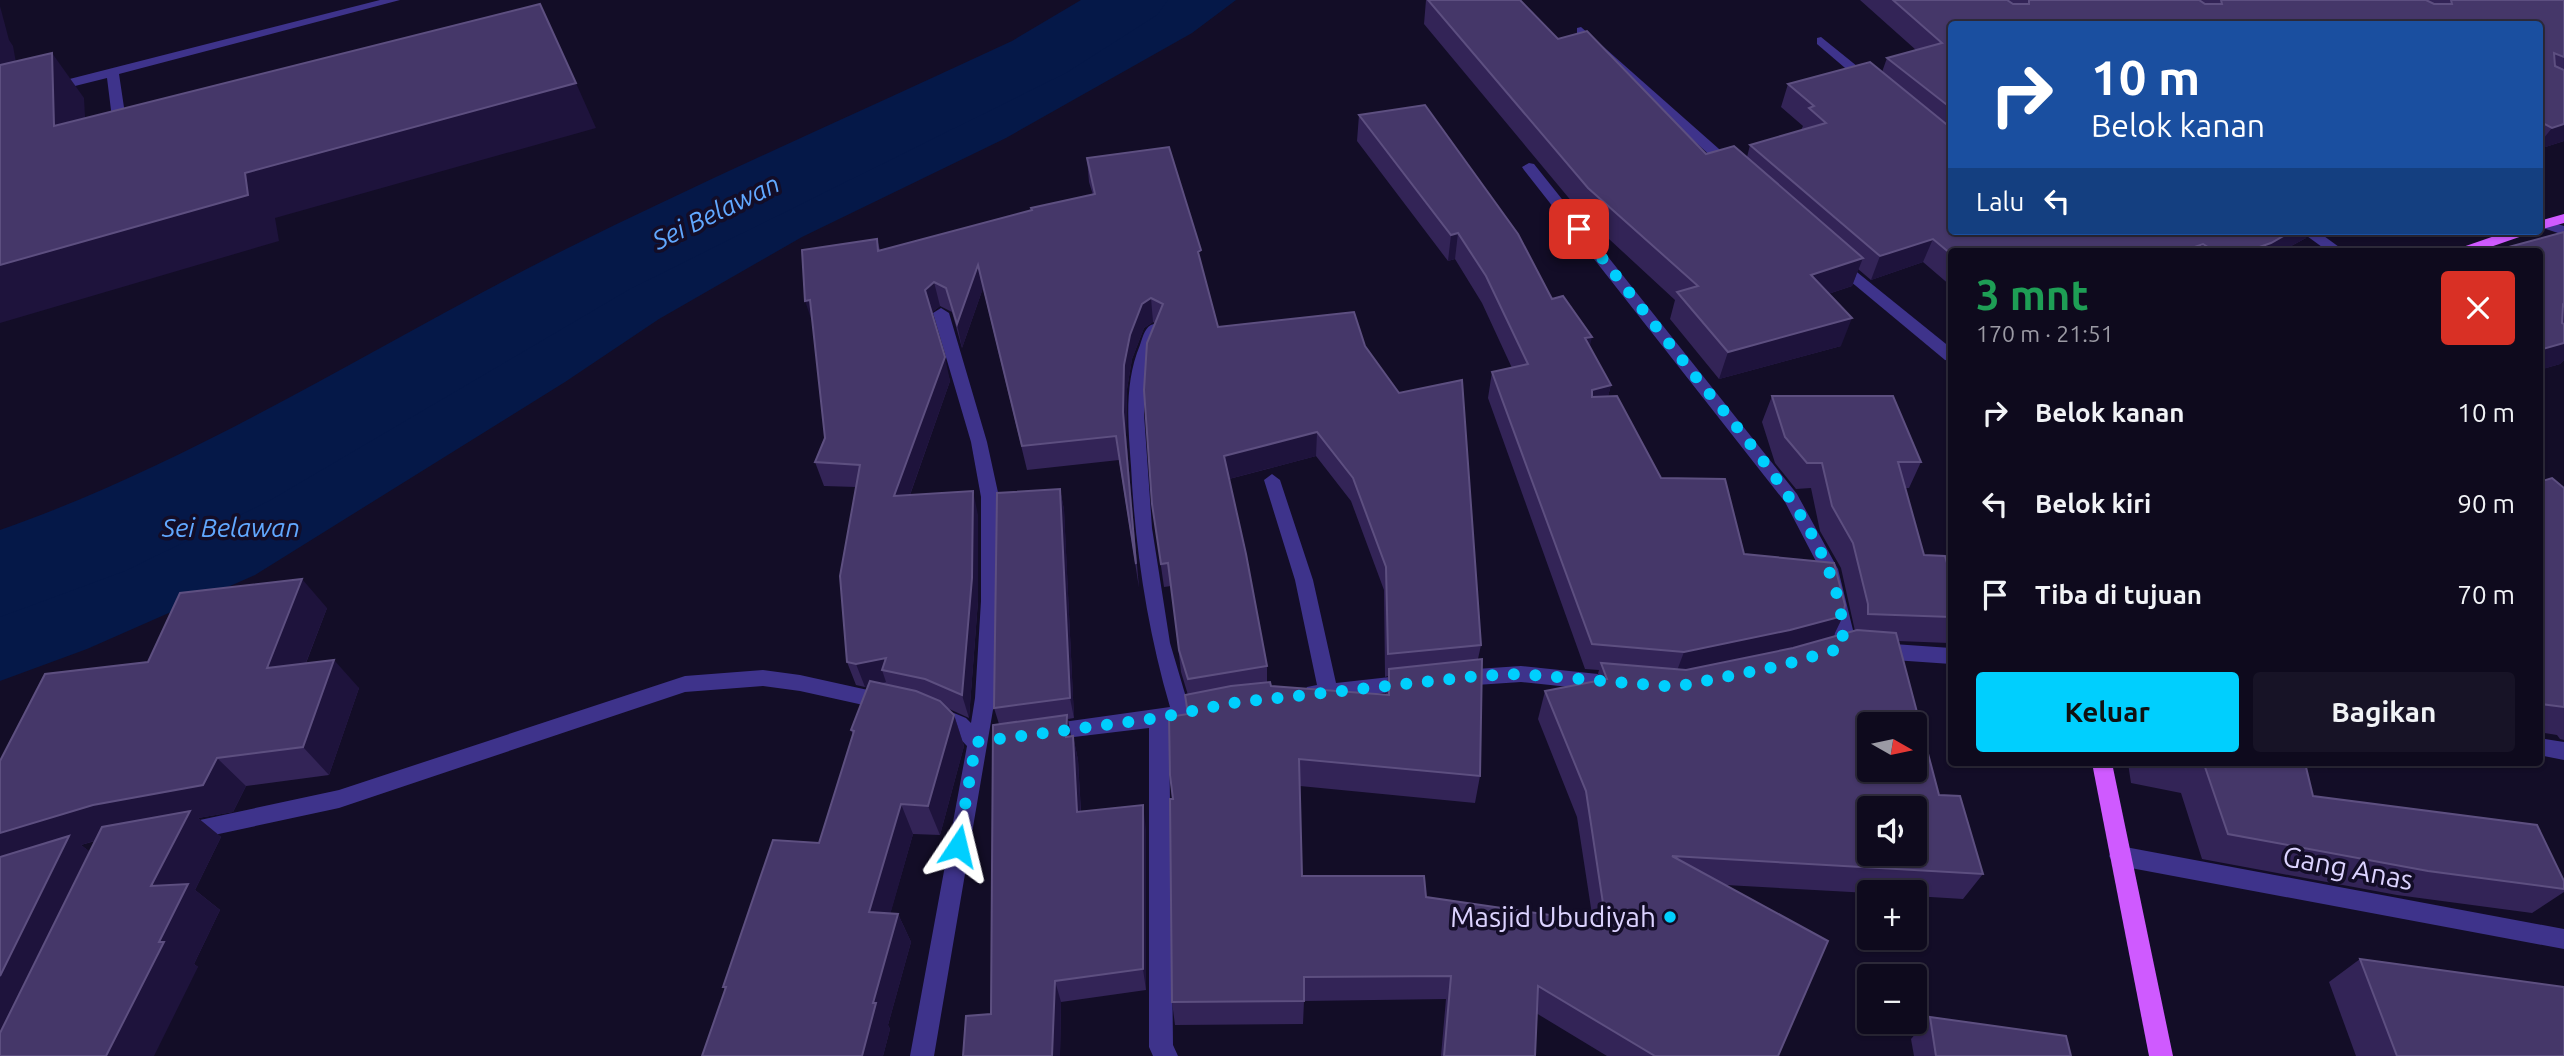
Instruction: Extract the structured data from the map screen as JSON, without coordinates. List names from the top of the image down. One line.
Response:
{"streets":{"street":["Gang Anas"]},"water":["Sei Belawan"],"places":["Masjid Ubudiyah"],"north":"right","page":{"turn":["10 m","Belok kanan"],"then":"Lalu","heading":["3 mnt","170 m · 21:51"],"list":[{"name":"Belok kanan","value":"10 m"},{"name":"Belok kiri","value":"90 m"},{"name":"Tiba di tujuan","value":"70 m"}],"buttons":["Keluar","Bagikan"],"map_buttons":["+","−"]}}
